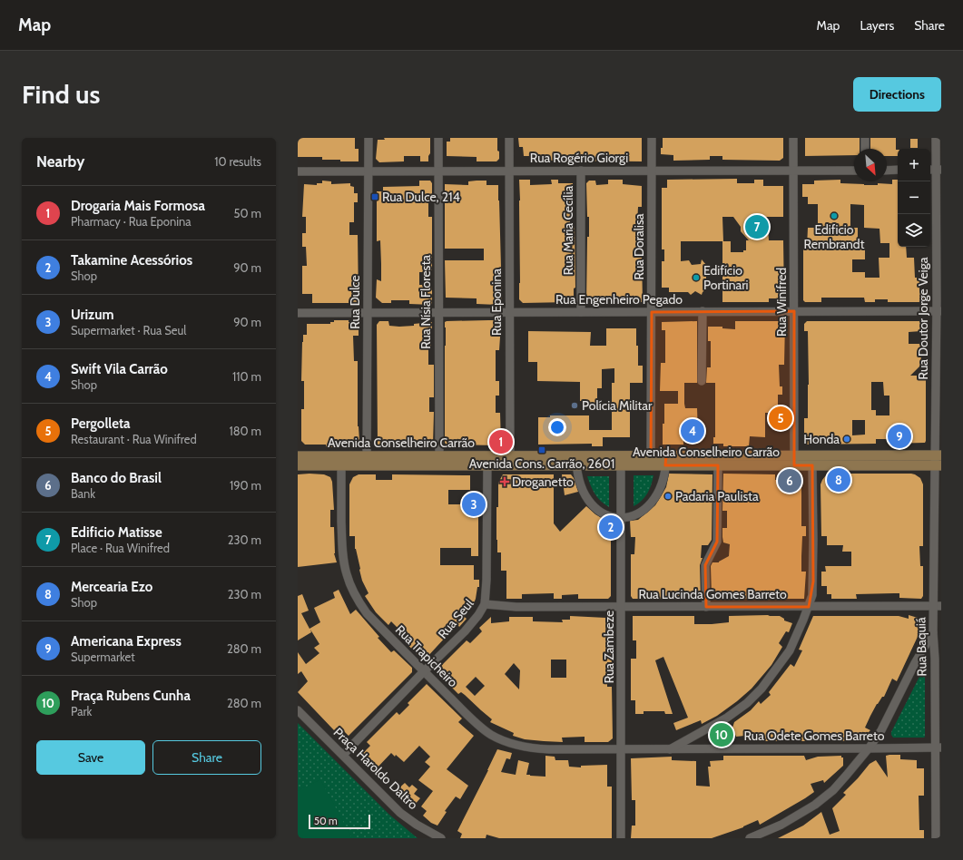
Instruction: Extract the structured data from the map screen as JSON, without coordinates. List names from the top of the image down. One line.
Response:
{"streets":{"main road":["Avenida Conselheiro Carrão"],"street":["Rua Rogério Giorgi","Rua Maria Cecília","Rua Doralisa","Rua Engenheiro Pegado","Rua Dulce","Rua Nísia Floresta","Rua Eponina","Rua Winifred","Rua Doutor Jorge Veiga","Rua Lucinda Gomes Barreto","Rua Seul","Rua Zambeze","Rua Baquiá","Rua Trapicheiro","Rua Odete Gomes Barreto","Praça Haroldo Daltro"]},"crossings":[["Rua Rogério Giorgi","Rua Maria Cecília"],["Rua Rogério Giorgi","Rua Doralisa"],["Rua Rogério Giorgi","Rua Dulce"],["Rua Rogério Giorgi","Rua Nísia Floresta"],["Rua Rogério Giorgi","Rua Eponina"],["Rua Rogério Giorgi","Rua Winifred"],["Rua Maria Cecília","Rua Engenheiro Pegado"],["Rua Doralisa","Rua Engenheiro Pegado"],["Rua Doralisa","Avenida Conselheiro Carrão"],["Rua Engenheiro Pegado","Rua Dulce"],["Rua Engenheiro Pegado","Rua Nísia Floresta"],["Rua Engenheiro Pegado","Rua Eponina"],["Rua Engenheiro Pegado","Rua Winifred"],["Rua Engenheiro Pegado","Rua Doutor Jorge Veiga"],["Rua Dulce","Avenida Conselheiro Carrão"],["Rua Nísia Floresta","Avenida Conselheiro Carrão"],["Rua Eponina","Avenida Conselheiro Carrão"],["Rua Winifred","Avenida Conselheiro Carrão"],["Rua Doutor Jorge Veiga","Avenida Conselheiro Carrão"],["Rua Doutor Jorge Veiga","Rua Baquiá"],["Avenida Conselheiro Carrão","Rua Seul"],["Avenida Conselheiro Carrão","Rua Zambeze"],["Avenida Conselheiro Carrão","Rua Baquiá"],["Avenida Conselheiro Carrão","Rua Trapicheiro"],["Rua Lucinda Gomes Barreto","Rua Seul"],["Rua Lucinda Gomes Barreto","Rua Zambeze"],["Rua Lucinda Gomes Barreto","Rua Baquiá"],["Rua Seul","Rua Trapicheiro"],["Rua Seul","Praça Haroldo Daltro"],["Rua Zambeze","Rua Trapicheiro"],["Rua Zambeze","Rua Odete Gomes Barreto"],["Rua Baquiá","Rua Odete Gomes Barreto"],["Rua Trapicheiro","Rua Odete Gomes Barreto"]],"places":{"transit":["Rua Dulce, 214","Avenida Cons. Carrão, 2601"],"other":["Edificio Rembrandt","Edifício Portinari","Polícia Militar","Honda","Padaria Paulista"],"health":["Droganetto"]},"scale_bar":"50 m","north":"bottom right","page":{"header":"Map","nav":["Map","Layers","Share"],"buttons":["Directions",["Save","Share"]],"title":"Find us","heading":["Nearby","10 results"],"map_buttons":["+","−"],"list":[{"mark":"1","name":"Drogaria Mais Formosa","note":"Pharmacy · Rua Eponina","value":"50 m"},{"mark":"2","name":"Takamine Acessórios","note":"Shop","value":"90 m"},{"mark":"3","name":"Urizum","note":"Supermarket · Rua Seul","value":"90 m"},{"mark":"4","name":"Swift Vila Carrão","note":"Shop","value":"110 m"},{"mark":"5","name":"Pergolleta","note":"Restaurant · Rua Winifred","value":"180 m"},{"mark":"6","name":"Banco do Brasil","note":"Bank","value":"190 m"},{"mark":"7","name":"Edificio Matisse","note":"Place · Rua Winifred","value":"230 m"},{"mark":"8","name":"Mercearia Ezo","note":"Shop","value":"230 m"},{"mark":"9","name":"Americana Express","note":"Supermarket","value":"280 m"},{"mark":"10","name":"Praça Rubens Cunha","note":"Park","value":"280 m"}],"pins":["7","5","4","9","1","8","6","3","2","10"],"scale":"50 m"}}
